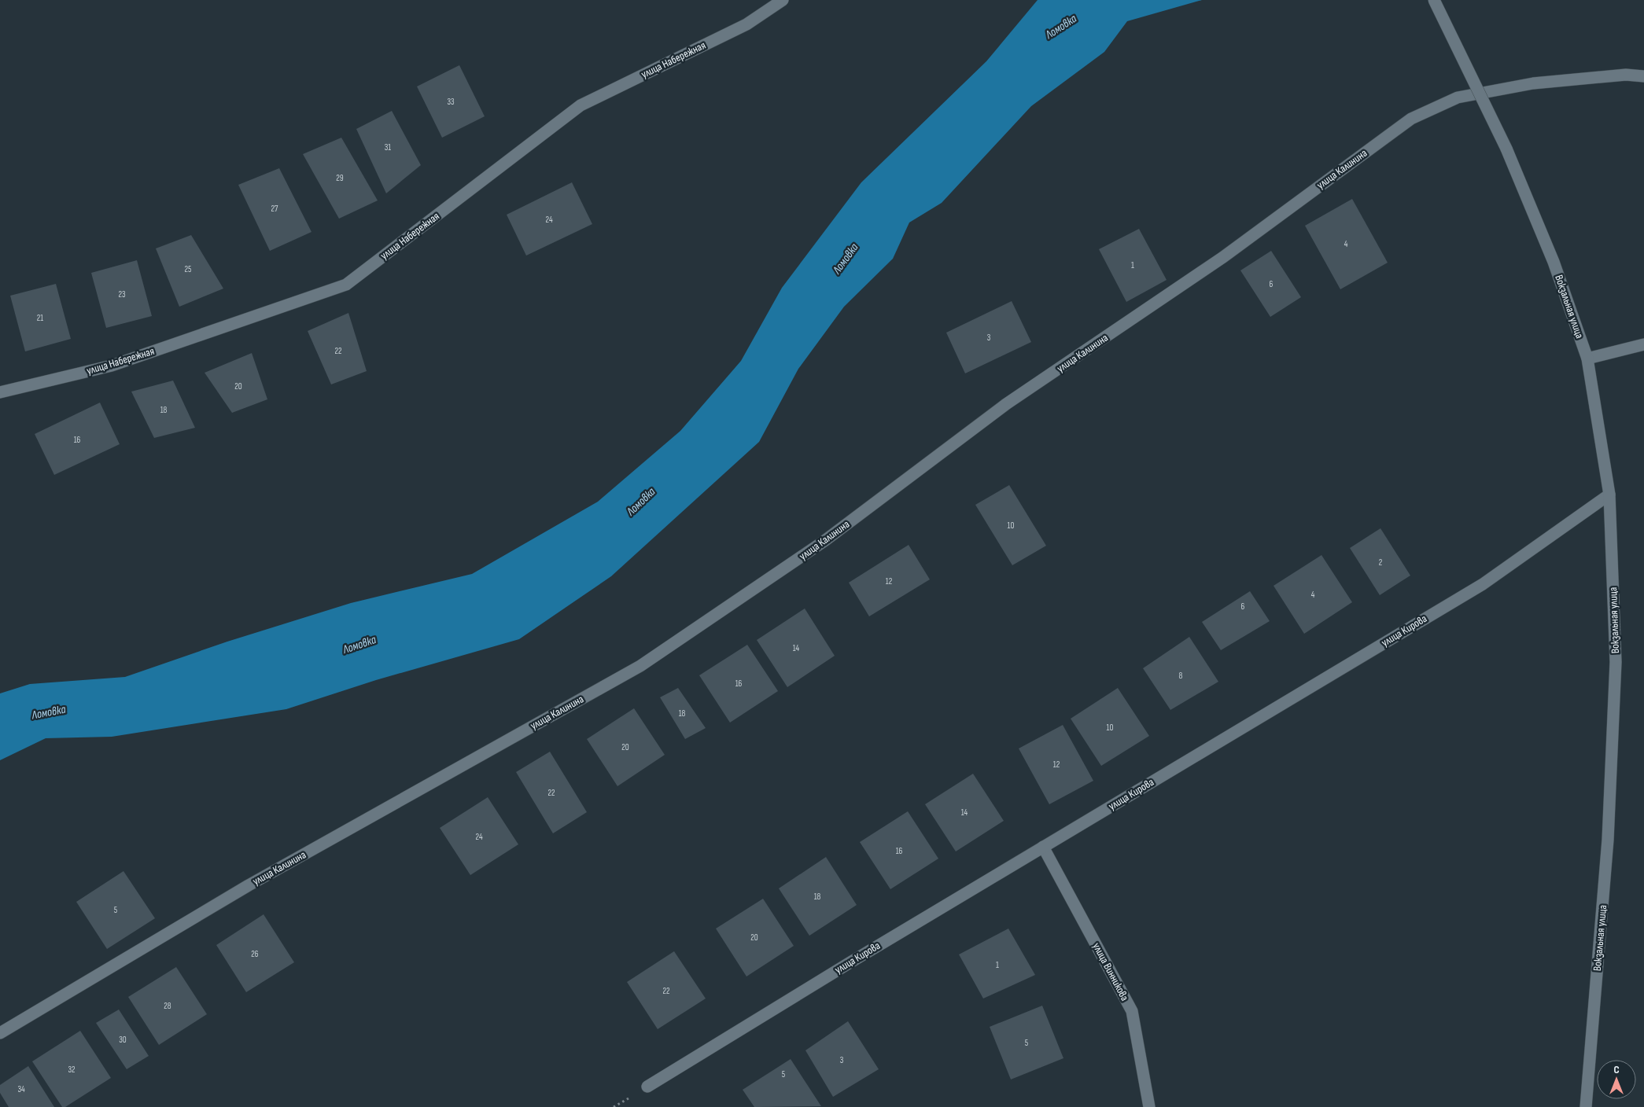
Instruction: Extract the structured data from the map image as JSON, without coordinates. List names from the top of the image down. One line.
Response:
{"streets":{"street":["улица Набережная","улица Калинина","Вокзальная улица","улица Кирова","улица Винникова"]},"crossings":[["Вокзальная улица","улица Кирова"],["улица Кирова","улица Винникова"]],"water":["Ломовка"],"house_numbers":["33","31","29","27","24","4","1","25","6","23","21","3","22","20","18","16","10","2","12","4","6","14","8","16","18","10","20","12","22","14","24","16","18","5","20","26","1","22","28","30","5","3","32","5","34"],"north":"top"}
